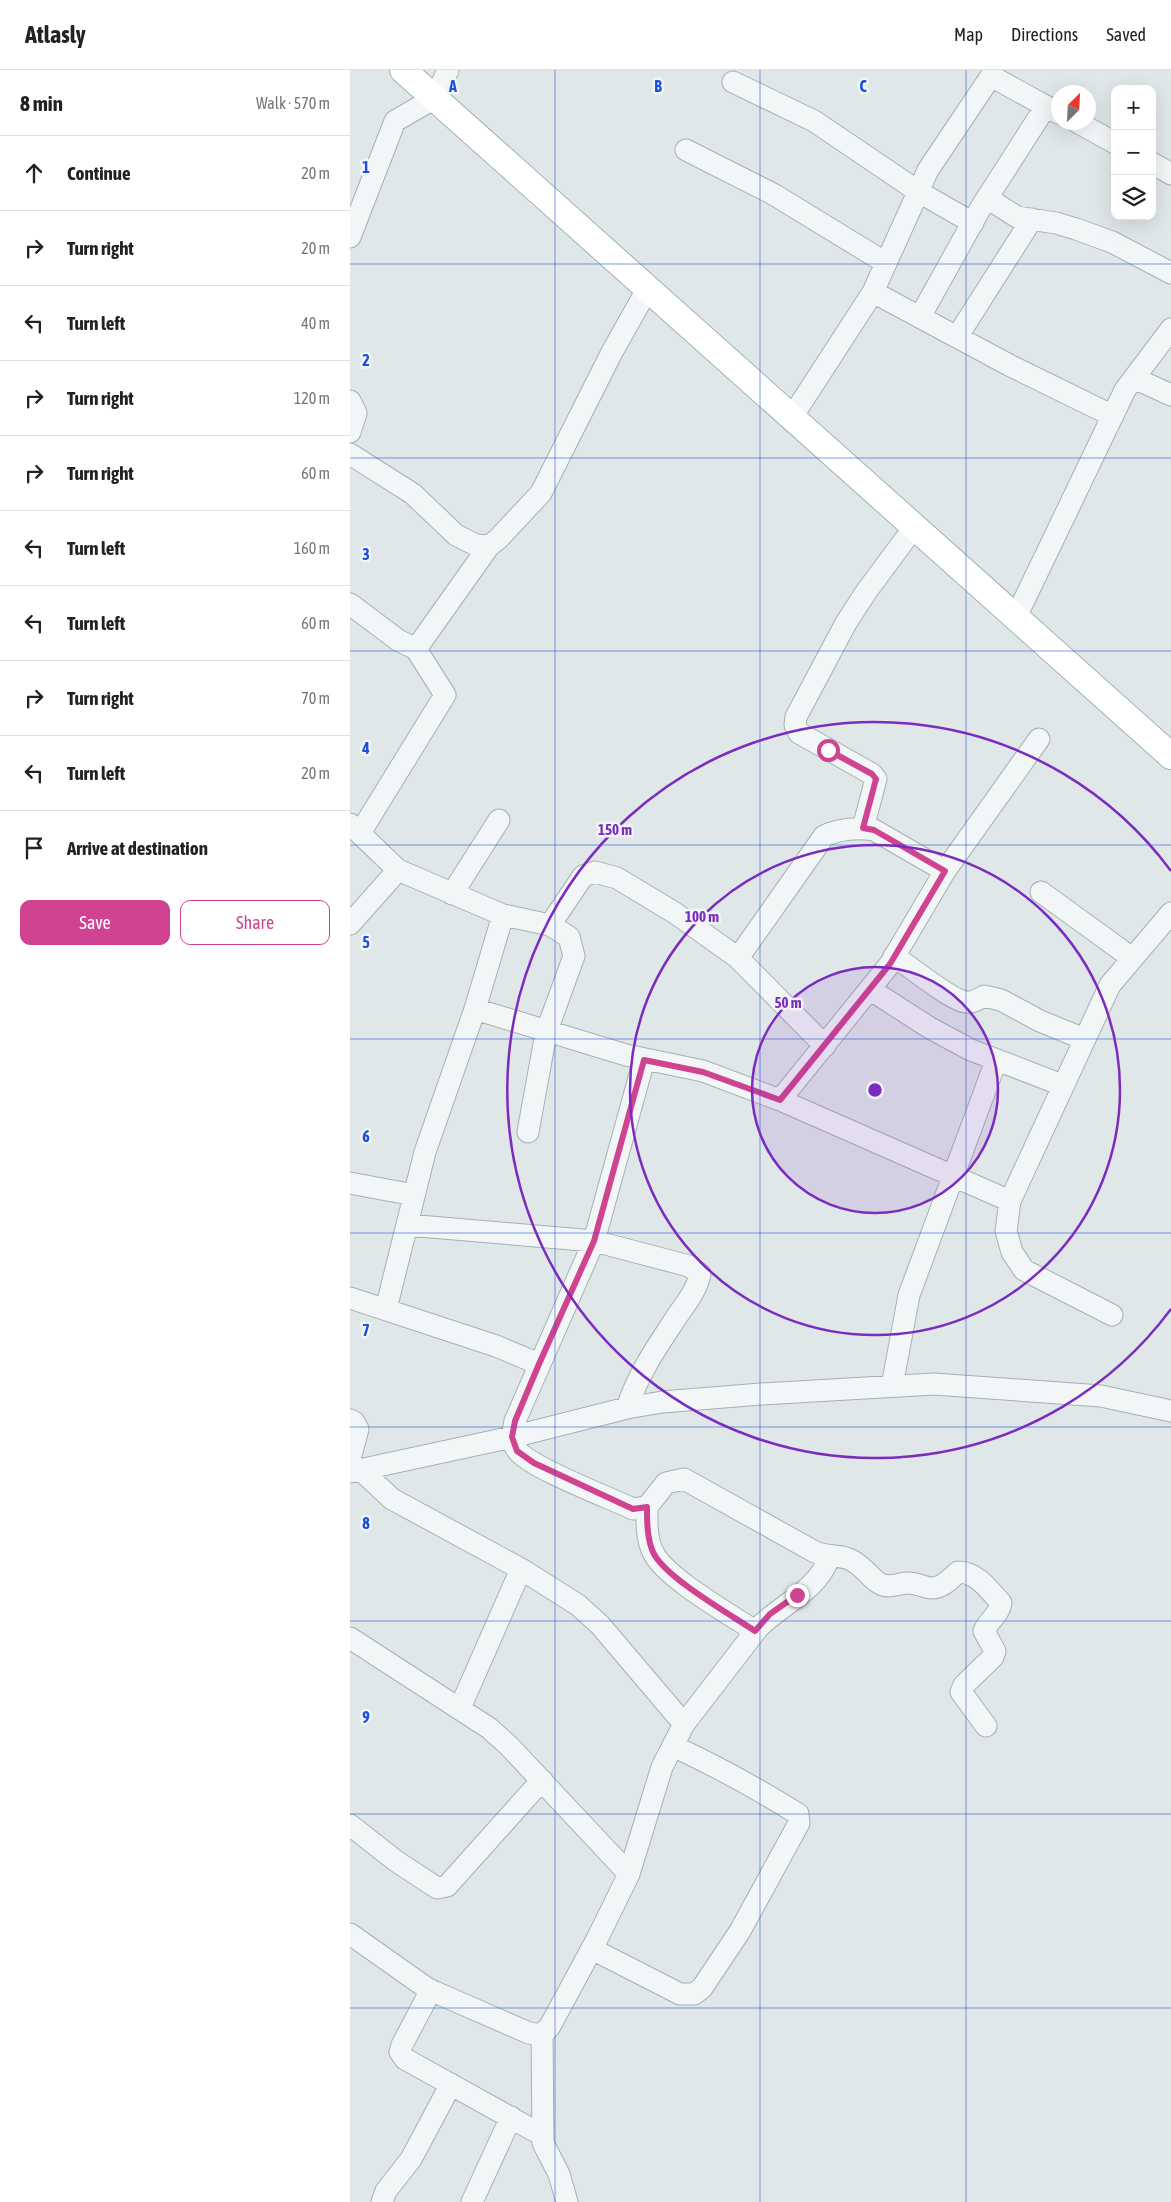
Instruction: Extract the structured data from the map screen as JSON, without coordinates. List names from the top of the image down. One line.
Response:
{"north":"top right","page":{"header":"Atlasly","nav":["Map","Directions","Saved"],"heading":["8 min","Walk · 570 m"],"map_buttons":["+","−"],"list":[["Continue","20 m"],["Turn right","20 m"],["Turn left","40 m"],["Turn right","120 m"],["Turn right","60 m"],["Turn left","160 m"],["Turn left","60 m"],["Turn right","70 m"],["Turn left","20 m"],"Arrive at destination"],"buttons":["Save","Share"]},"grid":{"columns":["A","B","C"],"rows":["1","2","3","4","5","6","7","8","9"]},"rings":["150 m","100 m","50 m"]}
